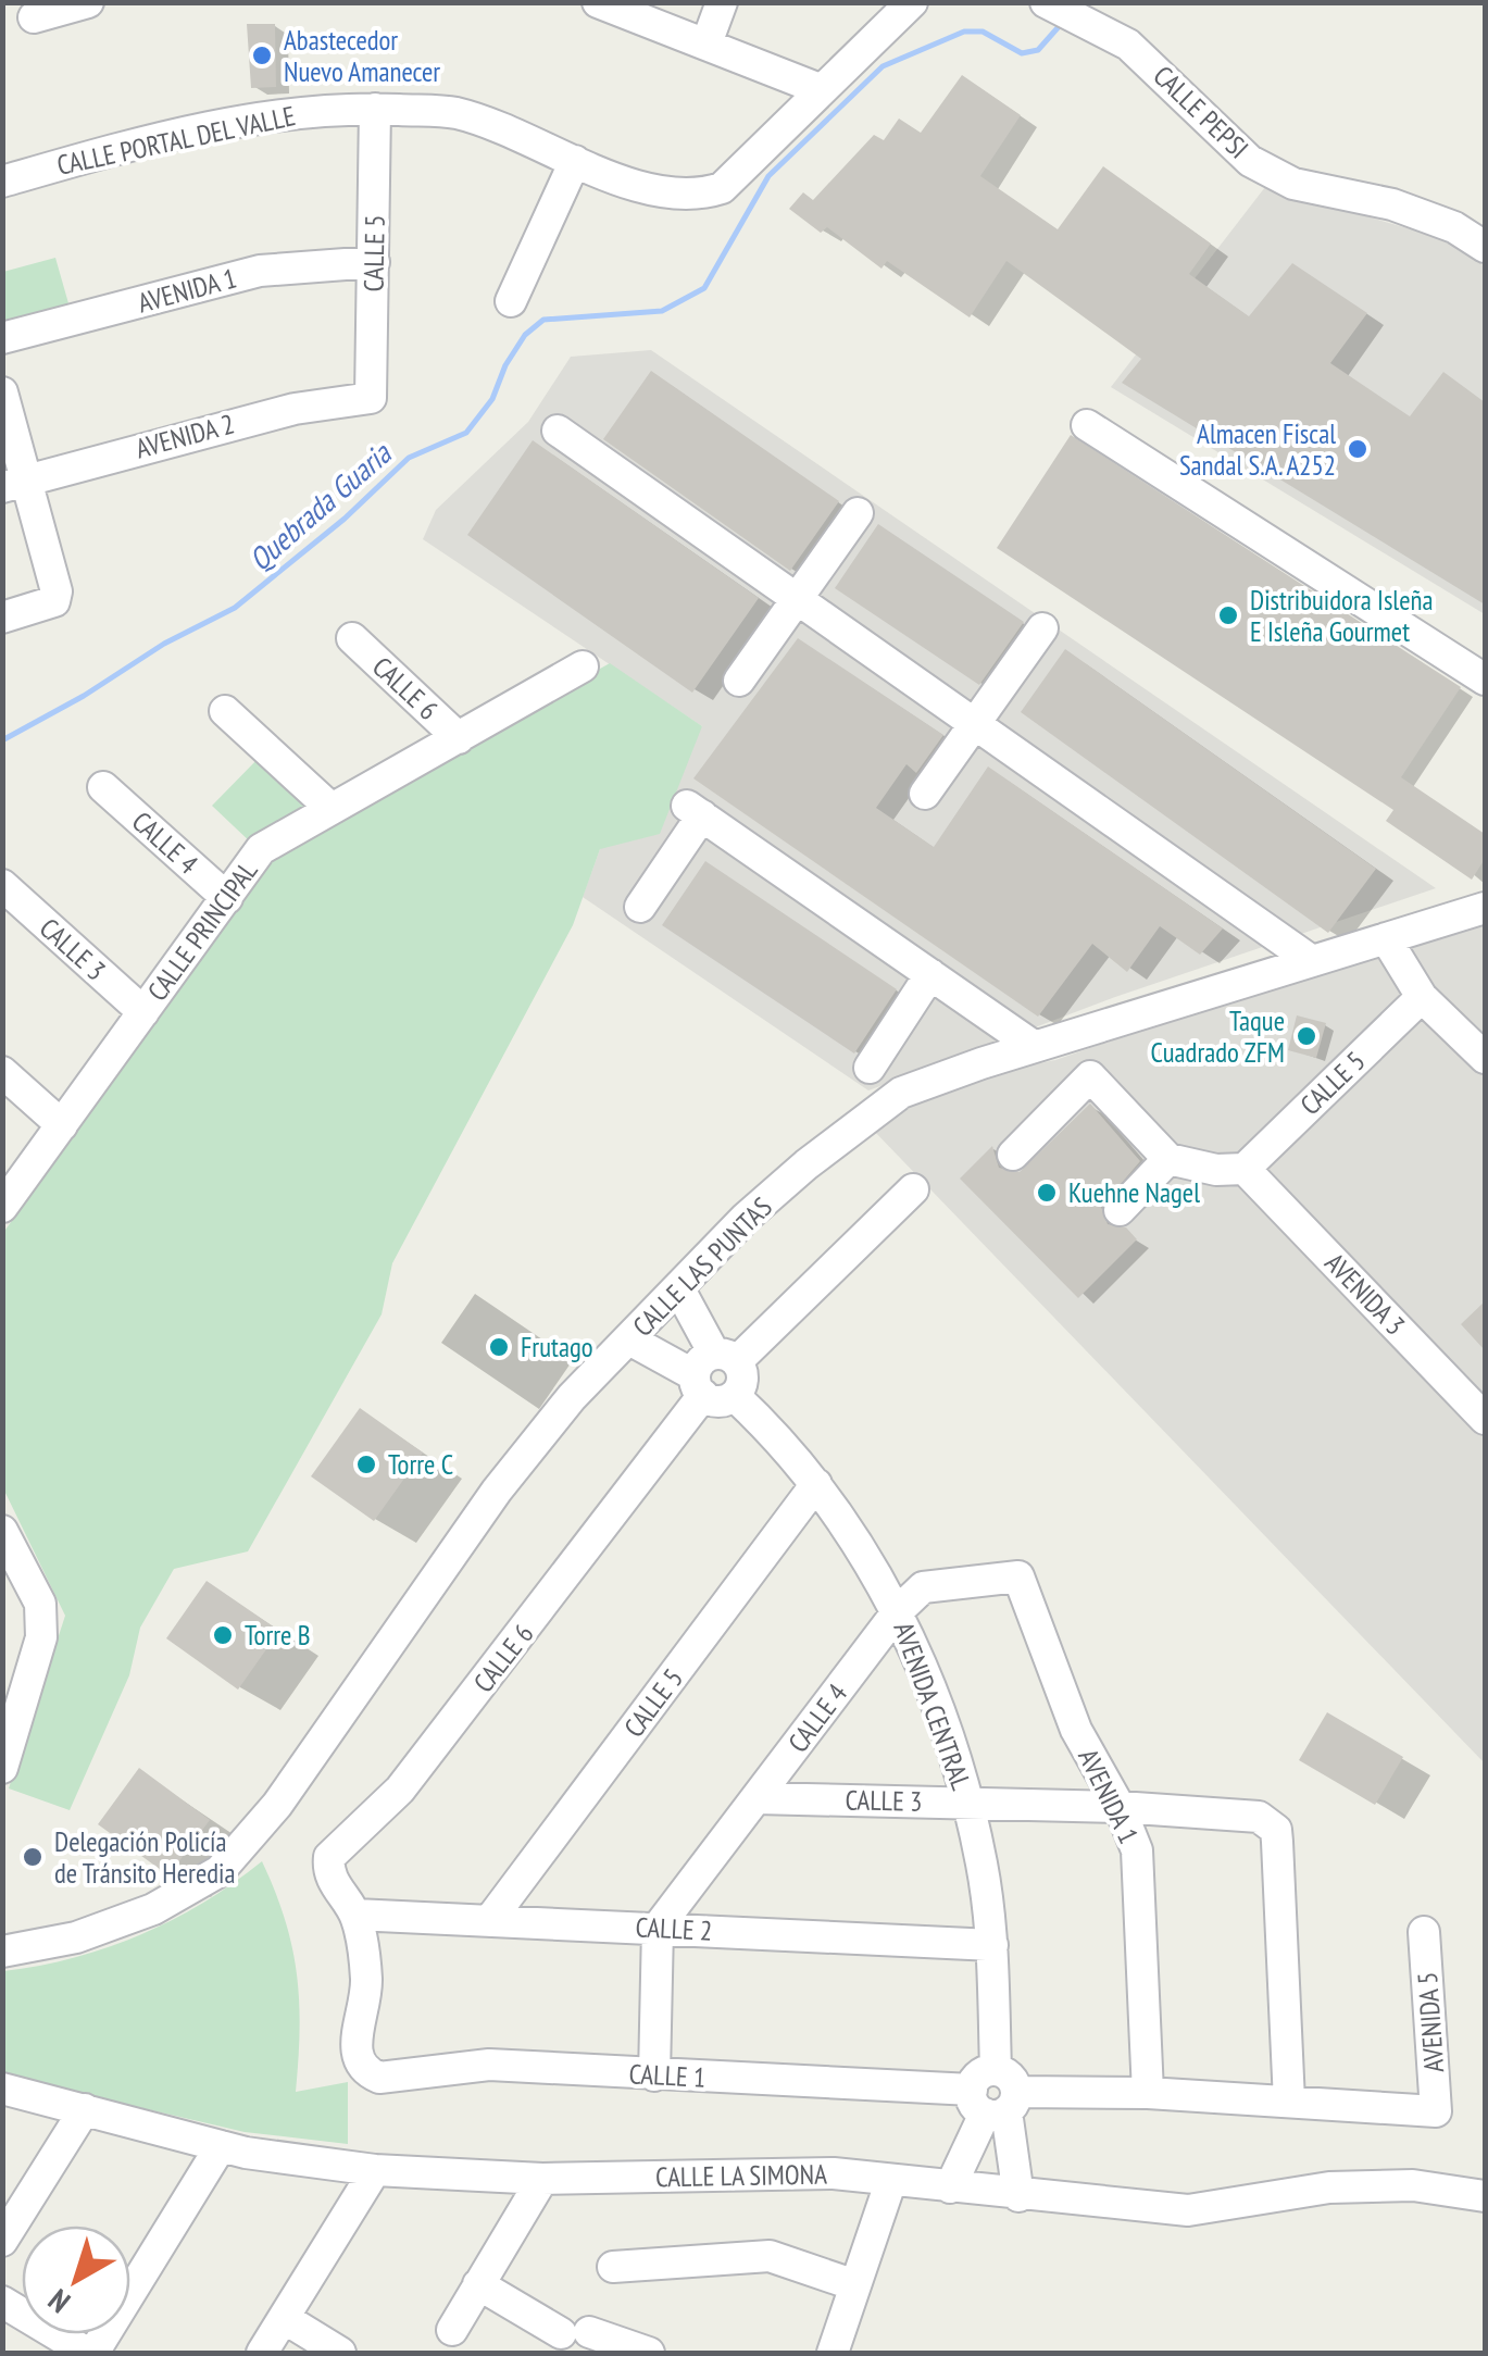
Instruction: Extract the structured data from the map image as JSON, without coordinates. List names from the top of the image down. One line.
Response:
{"streets":{"street":["CALLE PEPSI","CALLE PORTAL DEL VALLE","CALLE 5","AVENIDA 1","AVENIDA 2","CALLE 6","CALLE 4","CALLE PRINCIPAL","CALLE 3","CALLE LAS PUNTAS","AVENIDA 3","AVENIDA CENTRAL","CALLE 2","AVENIDA 5","CALLE 1","CALLE LA SIMONA"]},"crossings":[["CALLE PORTAL DEL VALLE","CALLE 5"],["CALLE 5","AVENIDA 1"],["CALLE 5","AVENIDA 2"],["CALLE 5","AVENIDA 3"],["CALLE 5","AVENIDA CENTRAL"],["CALLE 5","CALLE 2"],["AVENIDA 1","CALLE 4"],["AVENIDA 1","CALLE 3"],["AVENIDA 1","CALLE 1"],["CALLE 6","CALLE PRINCIPAL"],["CALLE 6","AVENIDA CENTRAL"],["CALLE 6","CALLE 2"],["CALLE 6","CALLE 1"],["CALLE 4","CALLE PRINCIPAL"],["CALLE 4","CALLE 3"],["CALLE 4","AVENIDA CENTRAL"],["CALLE 4","CALLE 2"],["CALLE PRINCIPAL","CALLE 3"],["CALLE 3","AVENIDA CENTRAL"],["CALLE 3","CALLE 1"],["AVENIDA CENTRAL","CALLE 2"],["AVENIDA CENTRAL","CALLE 1"],["AVENIDA CENTRAL","CALLE LA SIMONA"],["CALLE 2","CALLE 1"],["AVENIDA 5","CALLE 1"]],"water":["Quebrada Guaria"],"places":["Abastecedor Nuevo Amanecer","Almacen Fiscal Sandal S.A. A252","Distribuidora Isleña E Isleña Gourmet","Taque Cuadrado ZFM","Kuehne Nagel","Frutago","Torre C","Torre B","Delegación Policía de Tránsito Heredia"],"north":"bottom left"}
